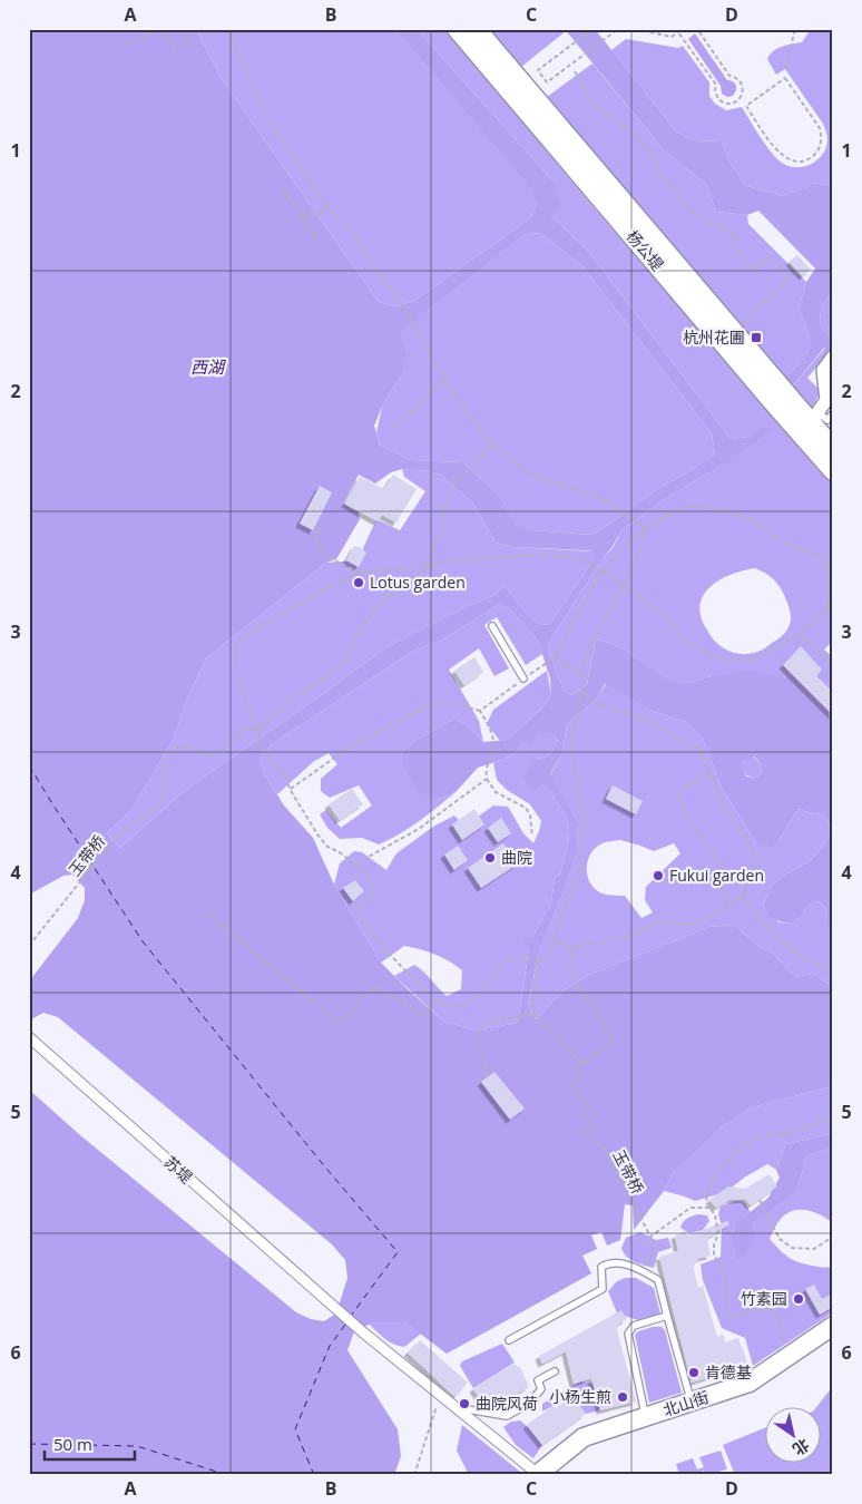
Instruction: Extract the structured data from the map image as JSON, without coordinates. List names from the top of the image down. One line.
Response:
{"streets":{"main road":["杨公堤","北山街"],"street":["苏堤"],"path":["玉带桥"]},"water":["西湖"],"places":{"transit":["杭州花圃"],"other":["Lotus garden","曲院","Fukui garden","竹素园","肯德基","小杨生煎","曲院风荷"]},"scale_bar":"50 m","north":"bottom right","grid":{"columns":["A","B","C","D"],"rows":["1","2","3","4","5","6"]}}
